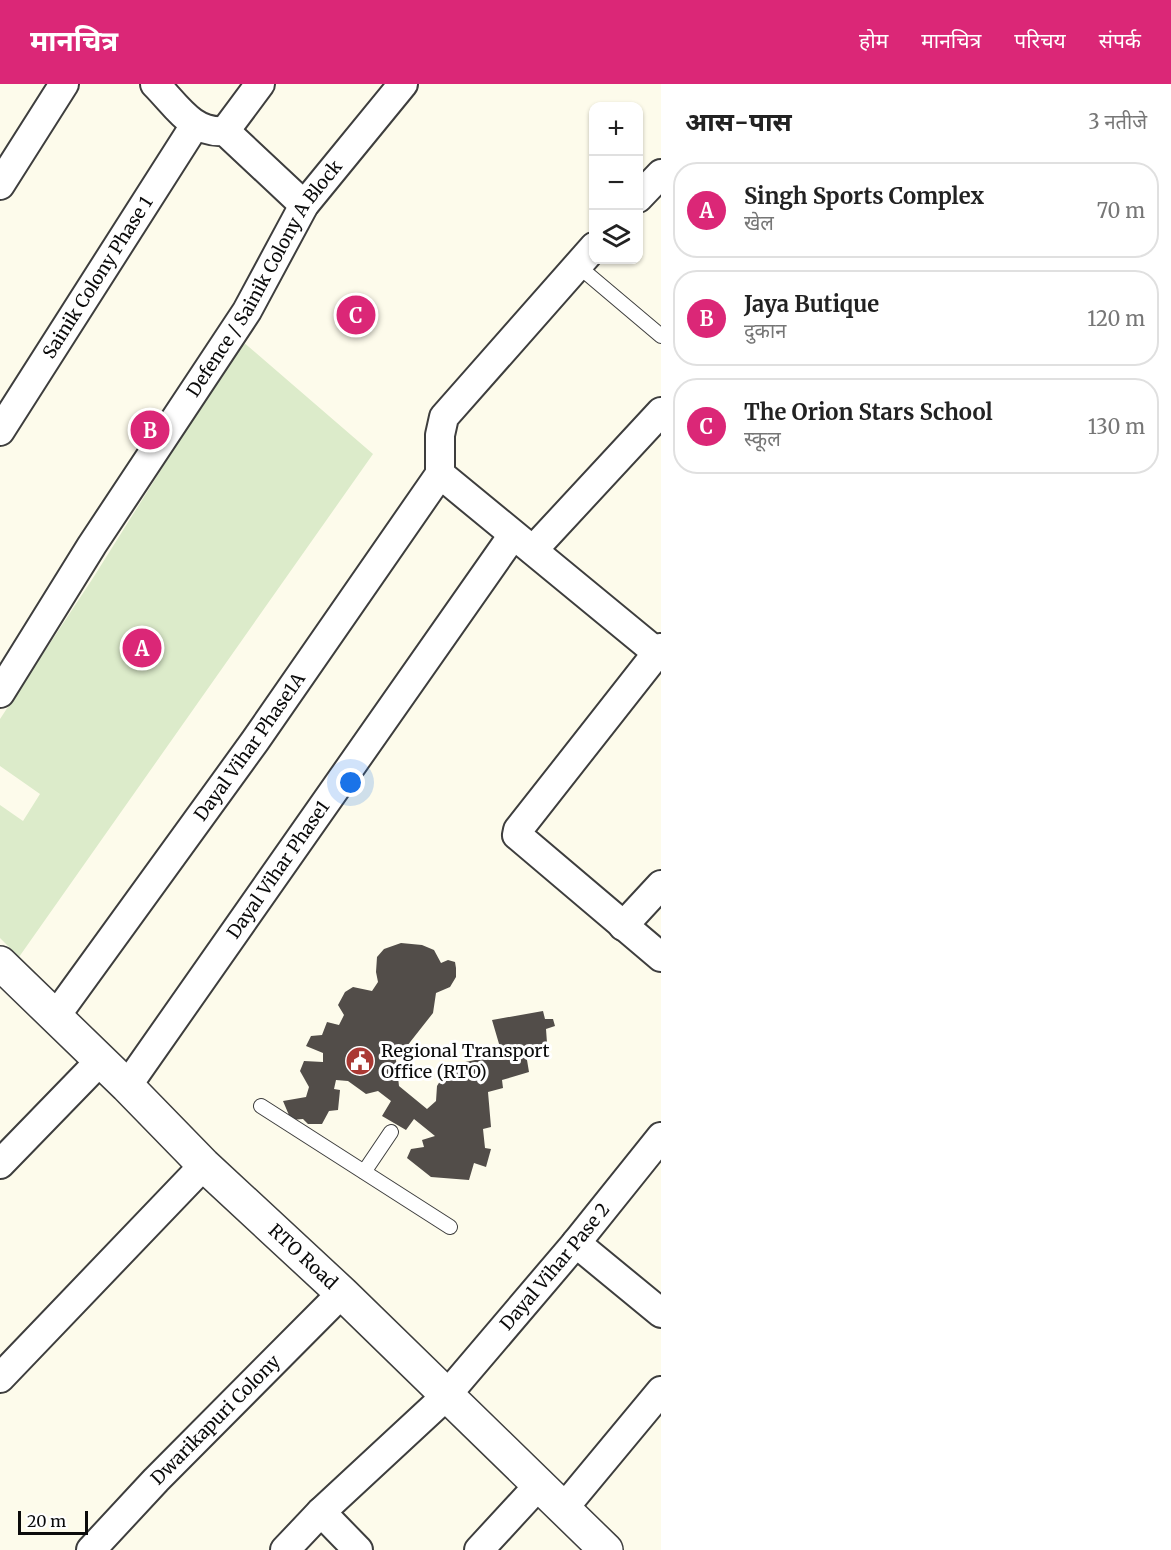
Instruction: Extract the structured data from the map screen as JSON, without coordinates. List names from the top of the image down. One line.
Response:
{"streets":{"street":["Sainik Colony Phase 1","Defence / Sainik Colony A Block","Dayal Vihar Phase1A","Dayal Vihar Phase1","RTO Road","Dayal Vihar Pase 2","Dwarikapuri Colony"]},"crossings":[["Dayal Vihar Phase1A","RTO Road"],["Dayal Vihar Phase1","RTO Road"],["RTO Road","Dayal Vihar Pase 2"],["RTO Road","Dwarikapuri Colony"]],"places":{"public building":["Regional Transport Office (RTO)"]},"scale_bar":"20 m","page":{"header":"मानचित्र","nav":["होम","मानचित्र","परिचय","संपर्क"],"heading":["आस-पास","3 नतीजे"],"map_buttons":["+","−"],"list":[{"mark":"A","name":"Singh Sports Complex","note":"खेल","value":"70 m"},{"mark":"B","name":"Jaya Butique","note":"दुकान","value":"120 m"},{"mark":"C","name":"The Orion Stars School","note":"स्कूल","value":"130 m"}],"pins":["C","B","A"],"scale":"20 m"}}
